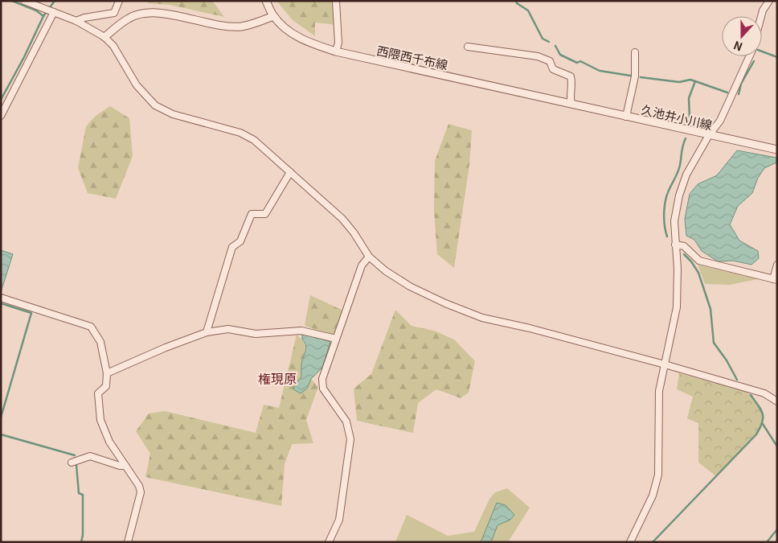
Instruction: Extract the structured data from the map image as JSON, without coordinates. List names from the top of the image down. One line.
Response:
{"streets":{"street":["西隈西千布線","久池井小川線"]},"crossings":[["西隈西千布線","久池井小川線"]],"districts":["権現原"],"north":"bottom"}
